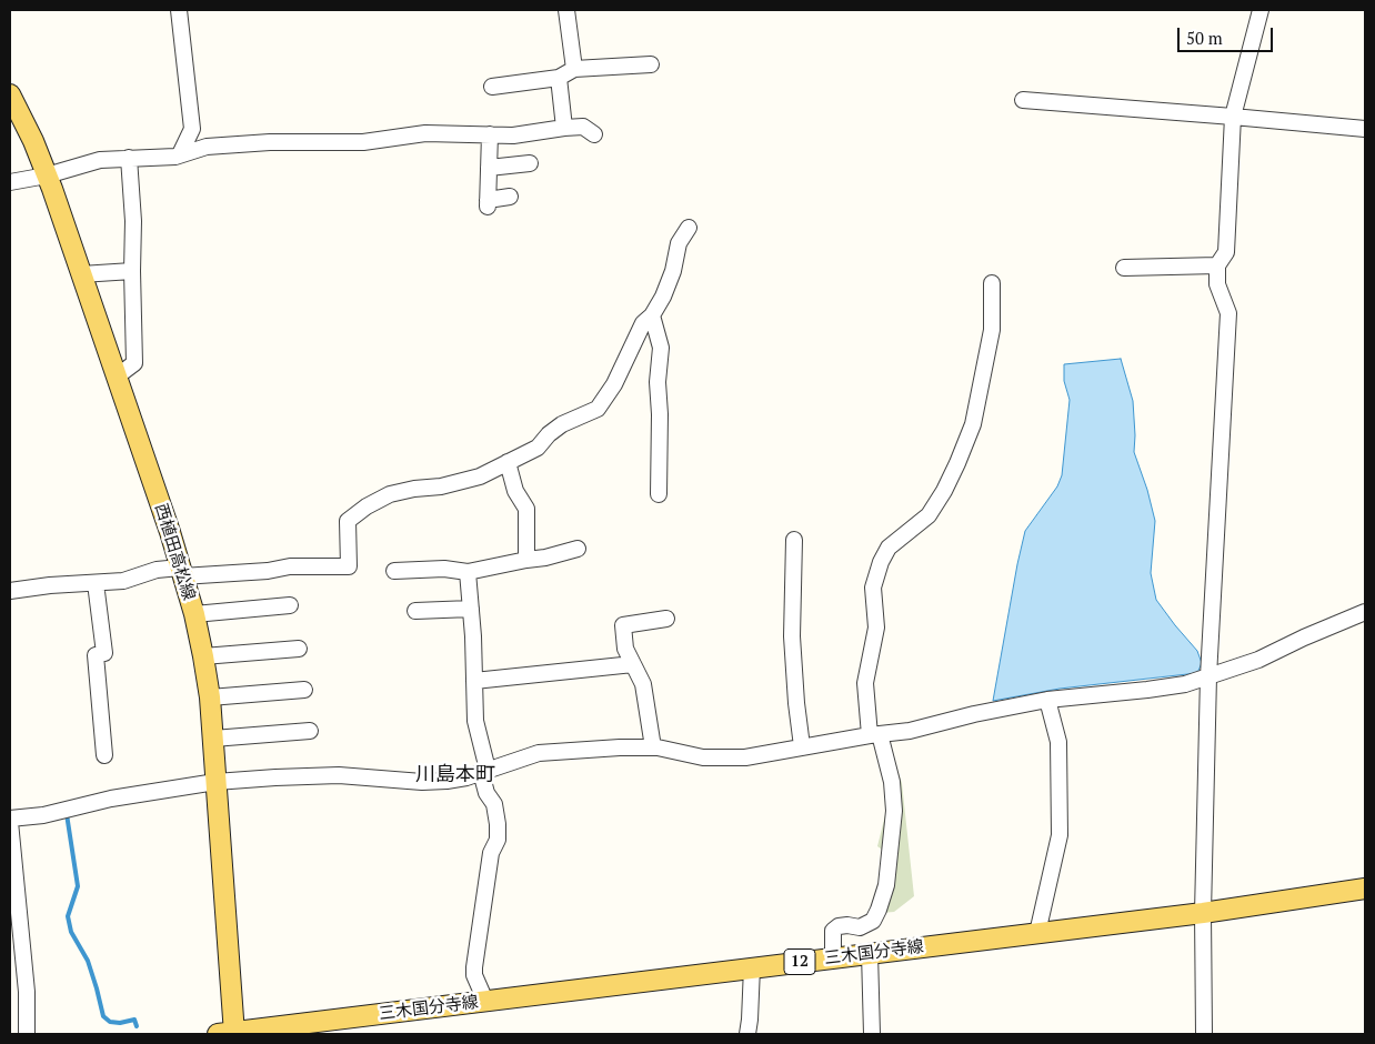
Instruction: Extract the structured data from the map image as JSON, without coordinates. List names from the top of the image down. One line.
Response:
{"streets":{"main road":["西植田高松線","三木国分寺線","12"]},"crossings":[["西植田高松線","三木国分寺線"]],"districts":["川島本町"],"scale_bar":"50 m"}
